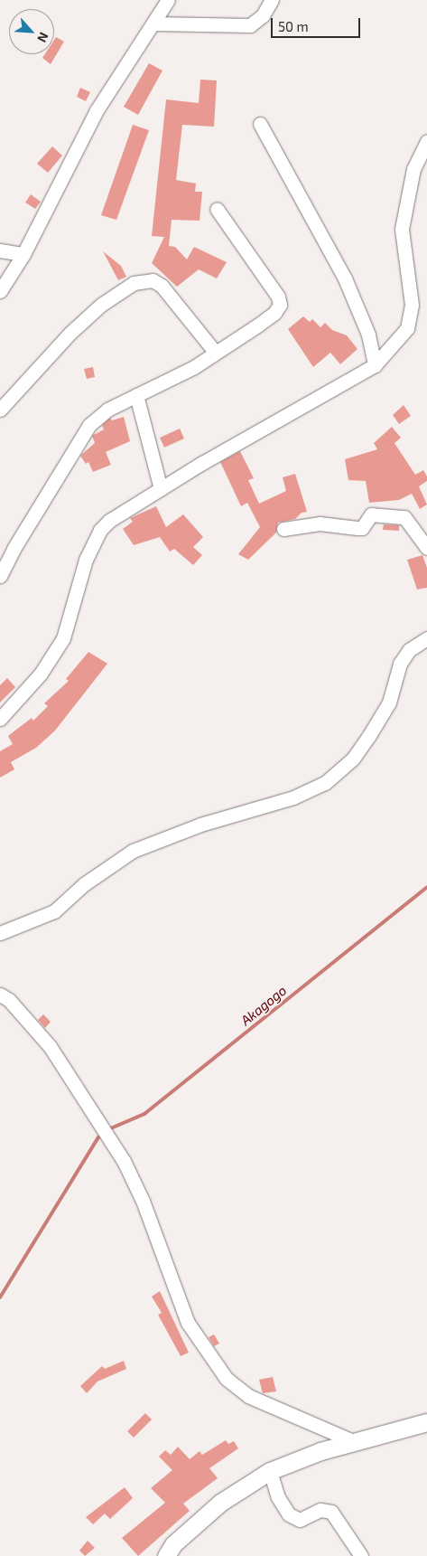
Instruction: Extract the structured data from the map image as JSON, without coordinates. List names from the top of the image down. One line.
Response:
{"water":["Akagogo"],"scale_bar":"50 m","north":"bottom right"}
